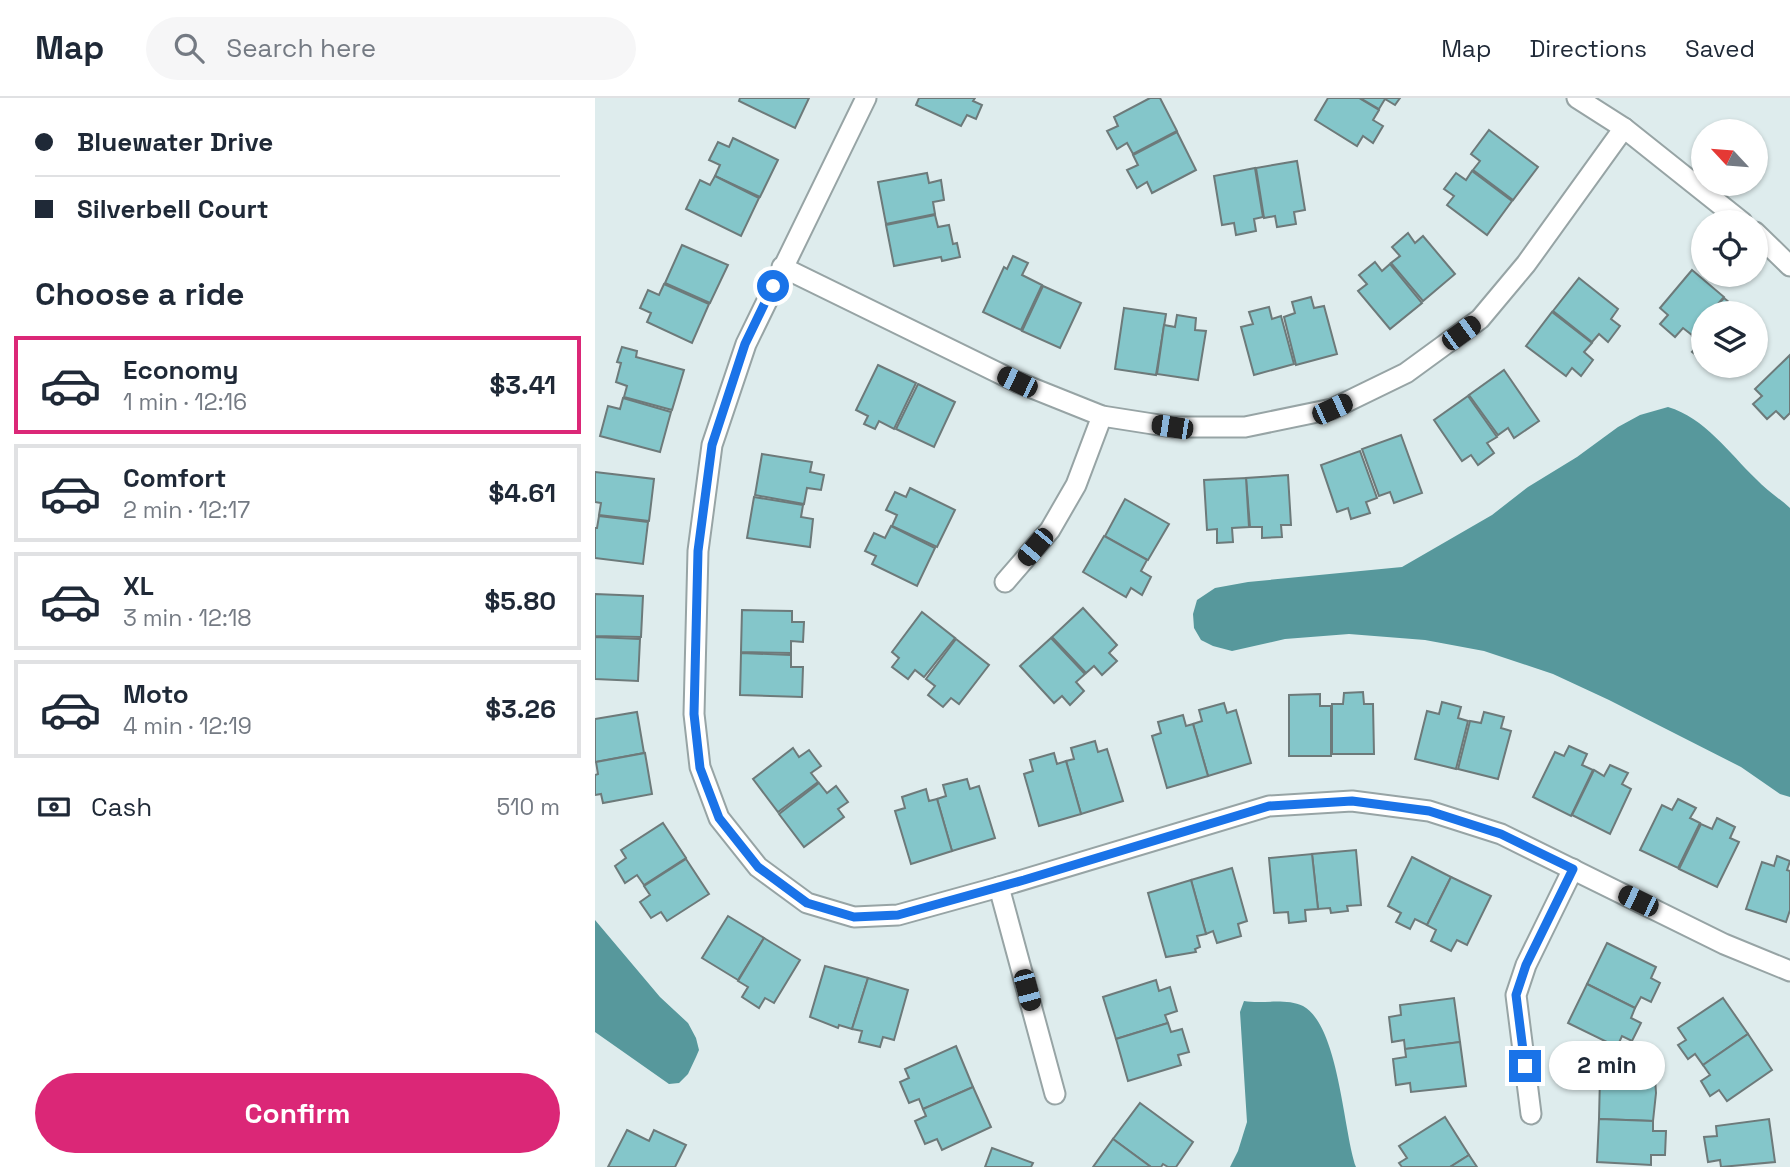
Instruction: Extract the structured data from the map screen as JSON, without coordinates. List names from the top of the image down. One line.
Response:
{"north":"top left","page":{"header":"Map","search":"Search here","nav":["Map","Directions","Saved"],"banner":["Bluewater Drive","Silverbell Court"],"heading":"Choose a ride","list":[{"name":"Economy","note":"1 min · 12:16","value":"$3.41"},{"name":"Comfort","note":"2 min · 12:17","value":"$4.61"},{"name":"XL","note":"3 min · 12:18","value":"$5.80"},{"name":"Moto","note":"4 min · 12:19","value":"$3.26"}],"pay":["Cash","510 m"],"bubble":"2 min","buttons":"Confirm"}}
